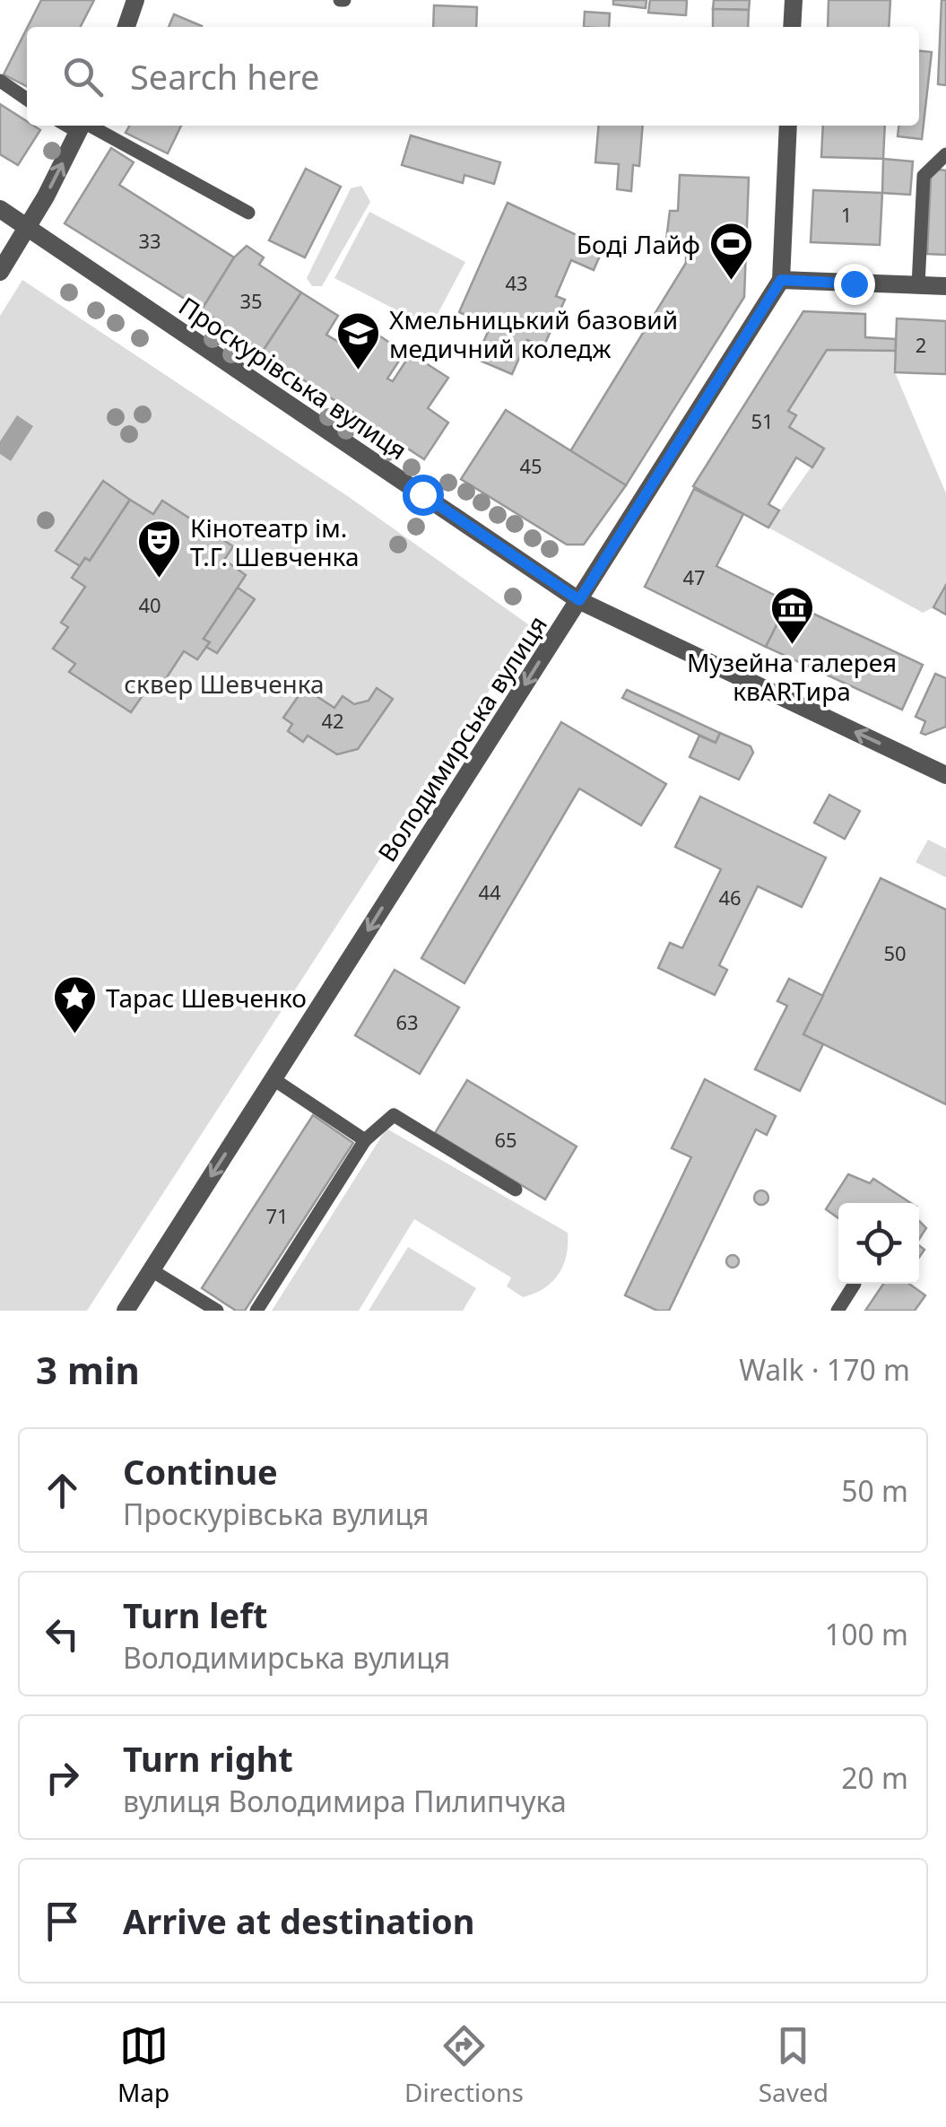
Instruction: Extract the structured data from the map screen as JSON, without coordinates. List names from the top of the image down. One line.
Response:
{"streets":{"street":["Проскурівська вулиця","Володимирська вулиця"]},"crossings":[["Проскурівська вулиця","Володимирська вулиця"]],"one_way":["Проскурівська вулиця","Володимирська вулиця"],"parks":["сквер Шевченка"],"places":{"sports":["Боді Лайф"],"school or university":["Хмельницький базовий медичний коледж"],"theatre":["Кінотеатр ім. Т.Г. Шевченка"],"museum":["Музейна галерея квARTира"],"place":["Тарас Шевченко"]},"house_numbers":["1","33","43","35","2","51","45","47","40","42","44","46","50","63","65","71"],"page":{"search":"Search here","heading":["3 min","Walk · 170 m"],"list":[["Continue","Проскурівська вулиця","50 m"],["Turn left","Володимирська вулиця","100 m"],["Turn right","вулиця Володимира Пилипчука","20 m"],"Arrive at destination"],"nav":["Map","Directions","Saved"]}}
